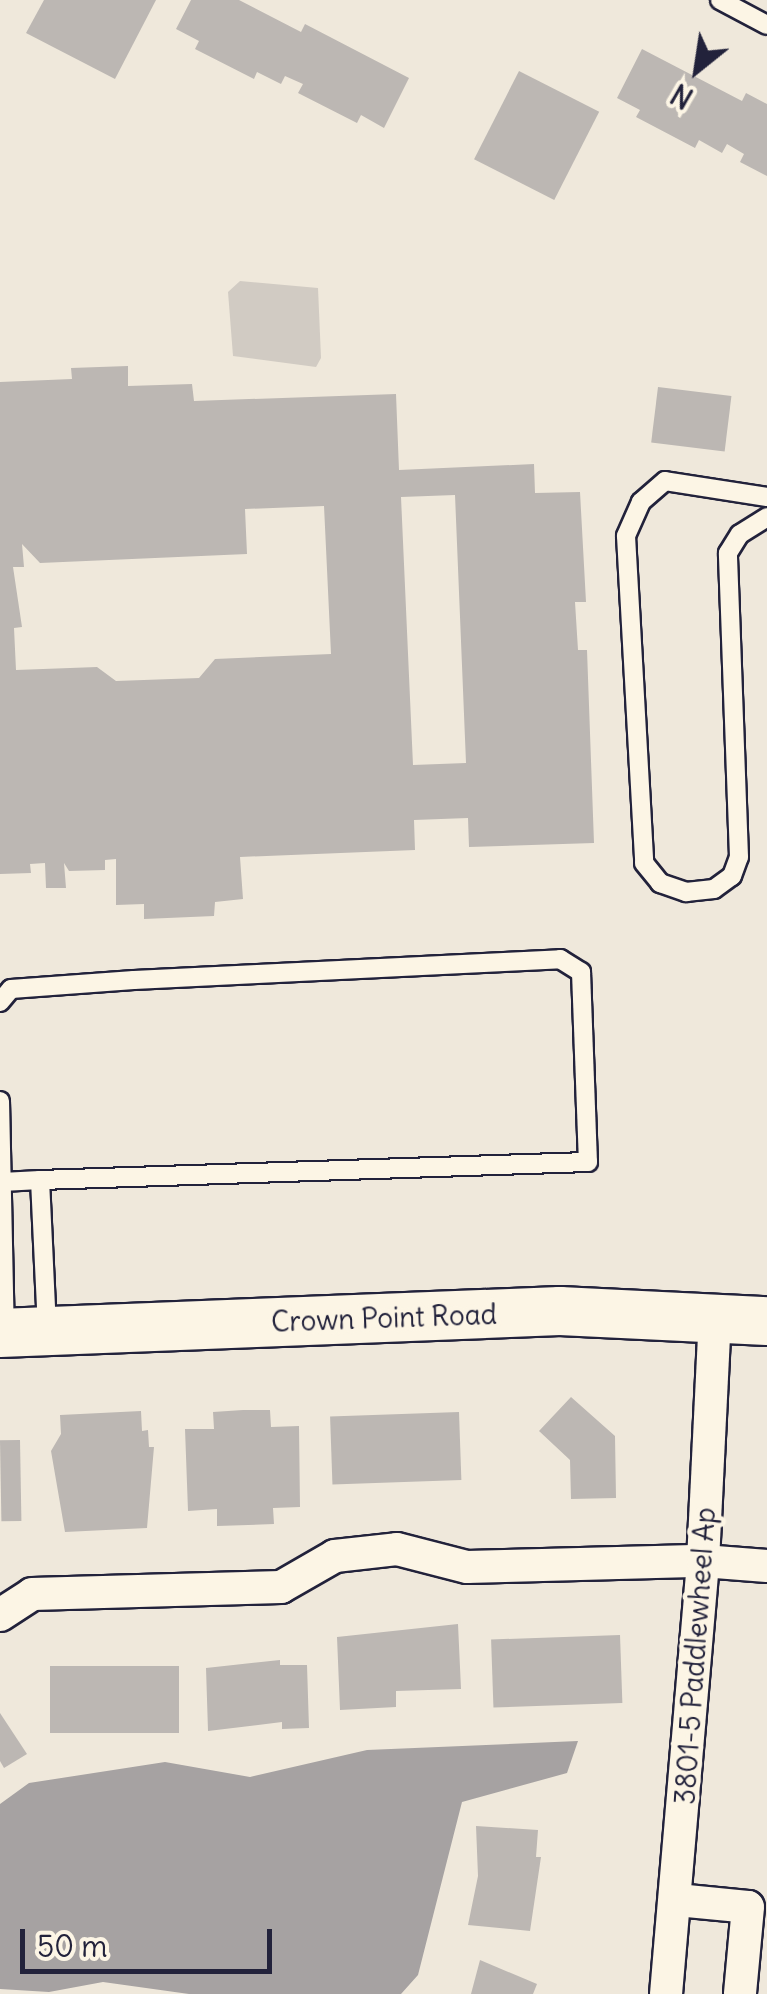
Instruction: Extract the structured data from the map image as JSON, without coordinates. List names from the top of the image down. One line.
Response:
{"streets":{"street":["Crown Point Road","3801-5 Paddlewheel Ap"]},"crossings":[["Crown Point Road","3801-5 Paddlewheel Ap"]],"scale_bar":"50 m","north":"bottom left"}
